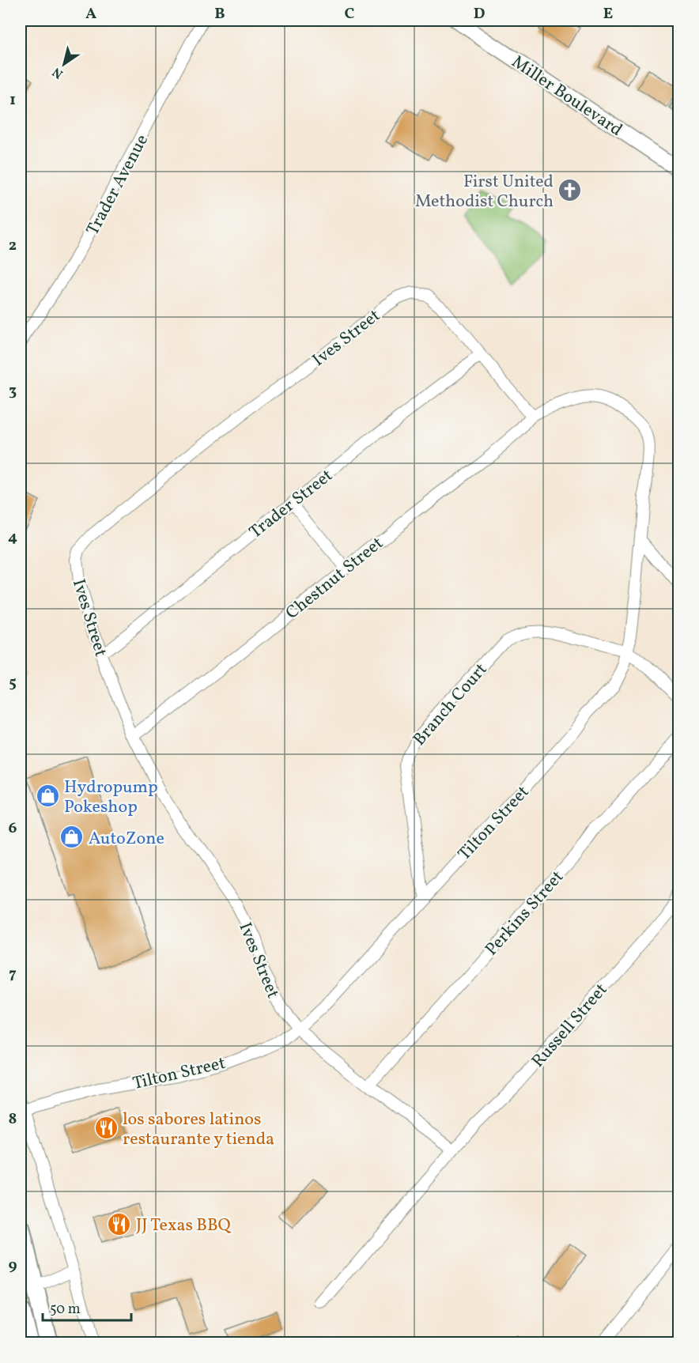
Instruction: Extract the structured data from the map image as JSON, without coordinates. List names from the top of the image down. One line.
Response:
{"streets":{"street":["Miller Boulevard","Trader Avenue","Ives Street","Trader Street","Chestnut Street","Branch Court","Tilton Street","Perkins Street","Russell Street"]},"crossings":[["Ives Street","Trader Street"],["Ives Street","Chestnut Street"],["Ives Street","Tilton Street"],["Ives Street","Perkins Street"],["Chestnut Street","Tilton Street"],["Branch Court","Tilton Street"]],"places":{"church":["First United Methodist Church"],"shop":["Hydropump Pokeshop","AutoZone"],"restaurant":["los sabores latinos restaurante y tienda","JJ Texas BBQ"]},"scale_bar":"50 m","north":"bottom left","grid":{"columns":["A","B","C","D","E"],"rows":["1","2","3","4","5","6","7","8","9"]}}
